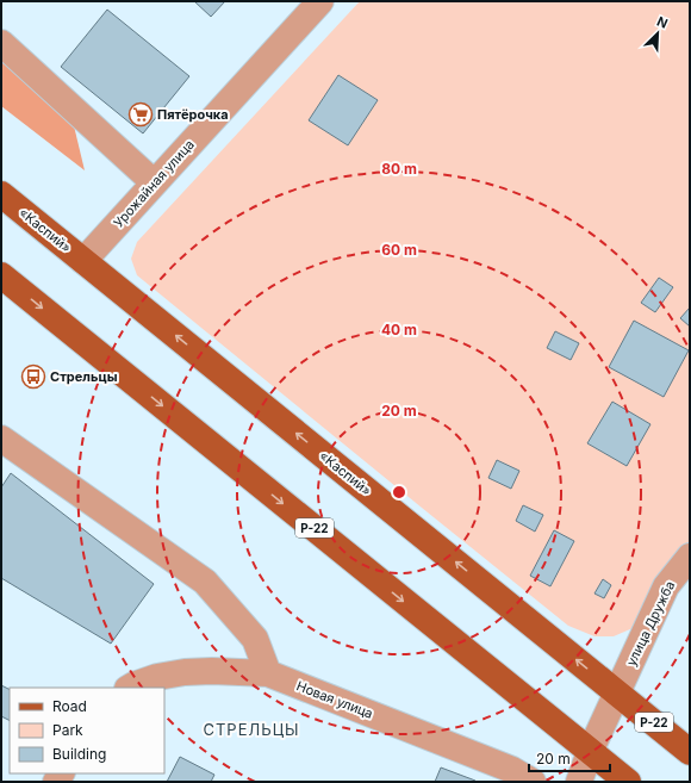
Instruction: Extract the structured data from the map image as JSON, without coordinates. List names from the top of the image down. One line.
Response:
{"streets":{"main road":["«Каспий»","Р-22"],"street":["Урожайная улица","улица Дружба","Новая улица"]},"crossings":[["Урожайная улица","«Каспий»"],["«Каспий»","улица Дружба"],["Р-22","улица Дружба"]],"districts":["СТРЕЛЬЦЫ"],"places":{"supermarket":["Пятёрочка"],"bus stop":["Стрельцы"]},"legend":["Road","Park","Building"],"scale_bar":"20 m","north":"top right","rings":["80 m","60 m","40 m","20 m"]}
